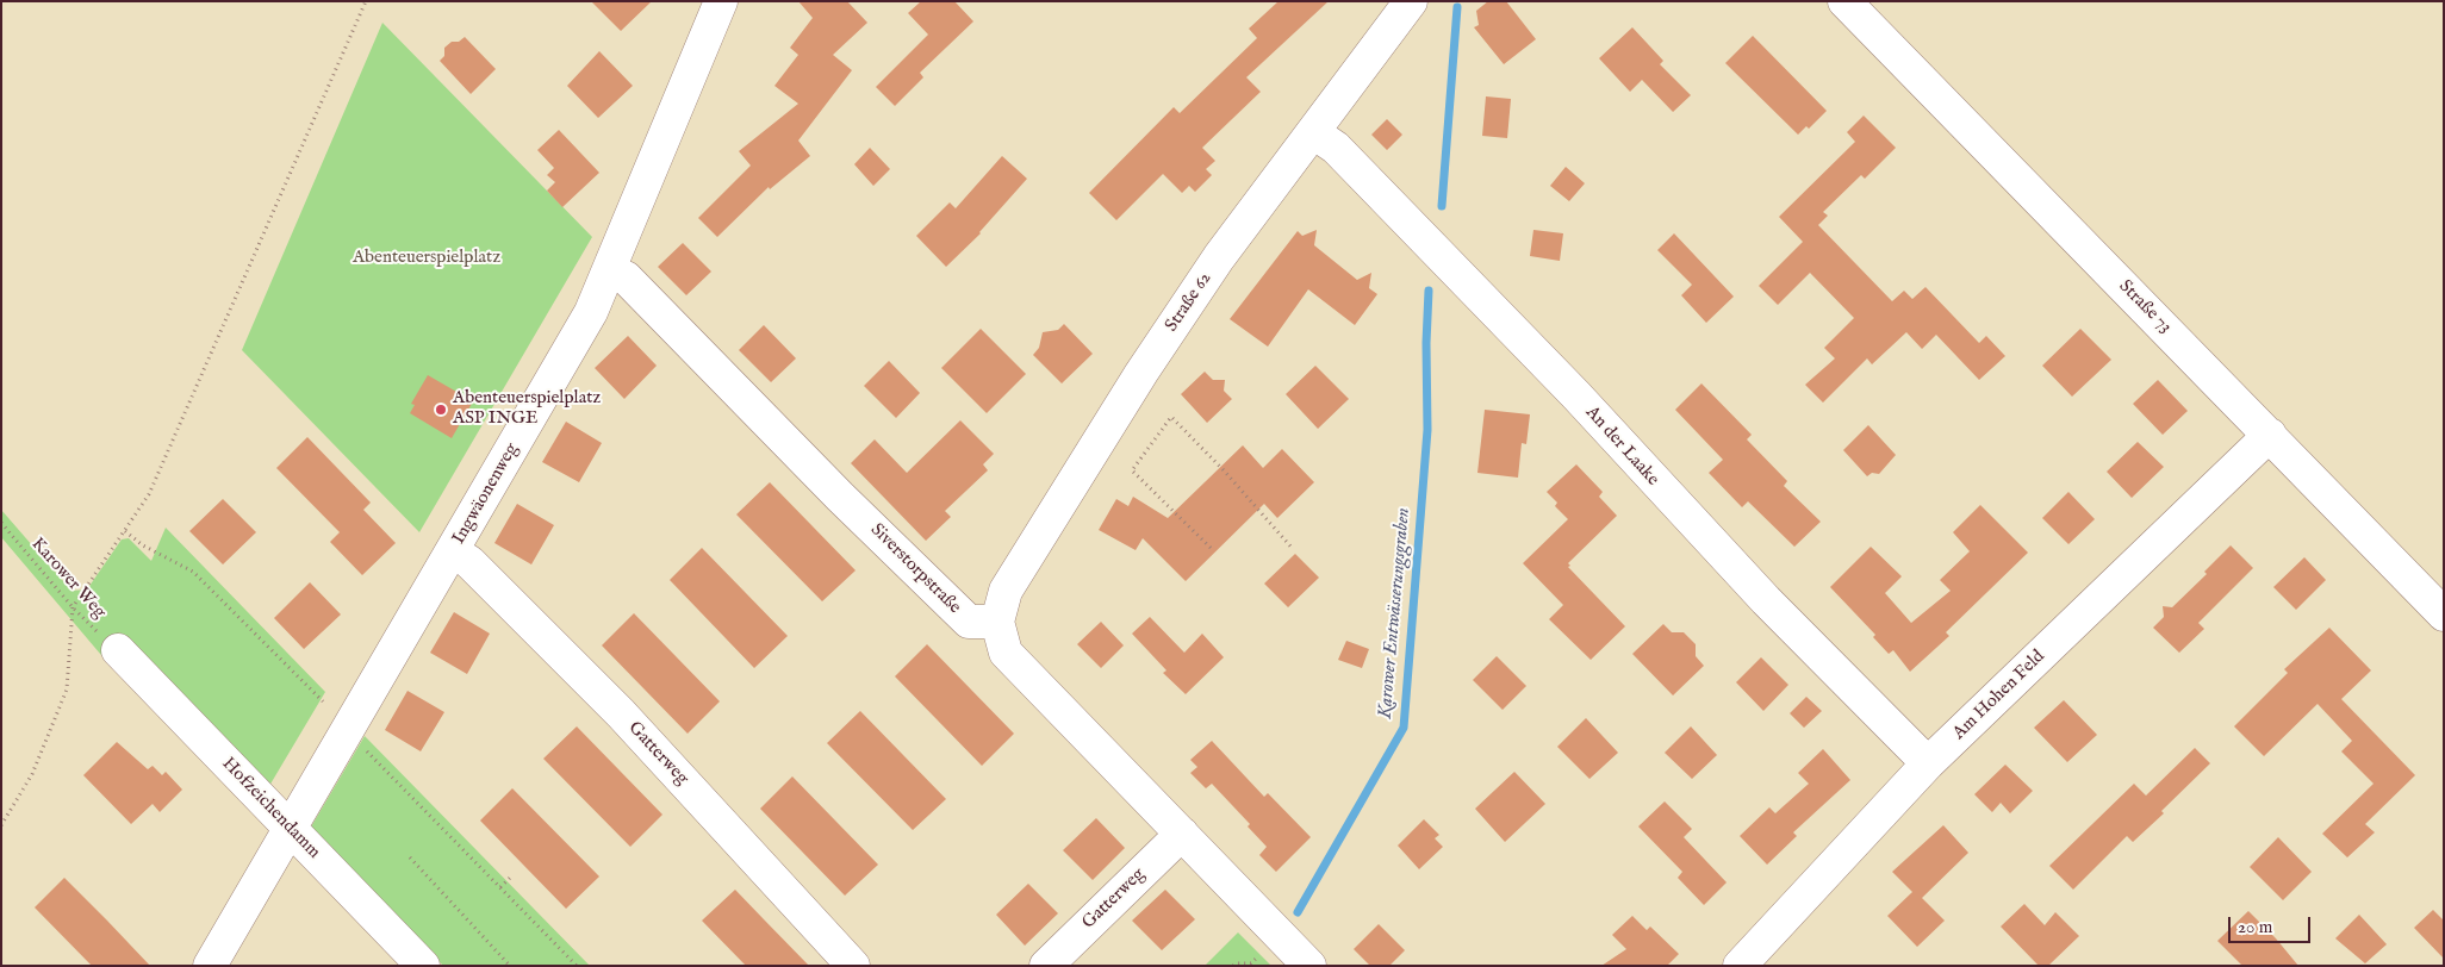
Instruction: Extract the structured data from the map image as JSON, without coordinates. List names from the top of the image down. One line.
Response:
{"streets":{"street":["Straße 62","Straße 73","An der Laake","Ingwäonenweg","Siverstorpstraße","Am Hohen Feld","Gatterweg","Hofzeichendamm"],"path":["Karower Weg"]},"crossings":[["Straße 62","An der Laake"],["Straße 62","Siverstorpstraße"],["Straße 73","Am Hohen Feld"],["An der Laake","Am Hohen Feld"],["Ingwäonenweg","Siverstorpstraße"],["Ingwäonenweg","Gatterweg"],["Ingwäonenweg","Hofzeichendamm"],["Karower Weg","Hofzeichendamm"]],"water":["Karower Entwässerungsgraben"],"parks":["Abenteuerspielplatz"],"places":["Abenteuerspielplatz ASP INGE"],"scale_bar":"20 m"}
